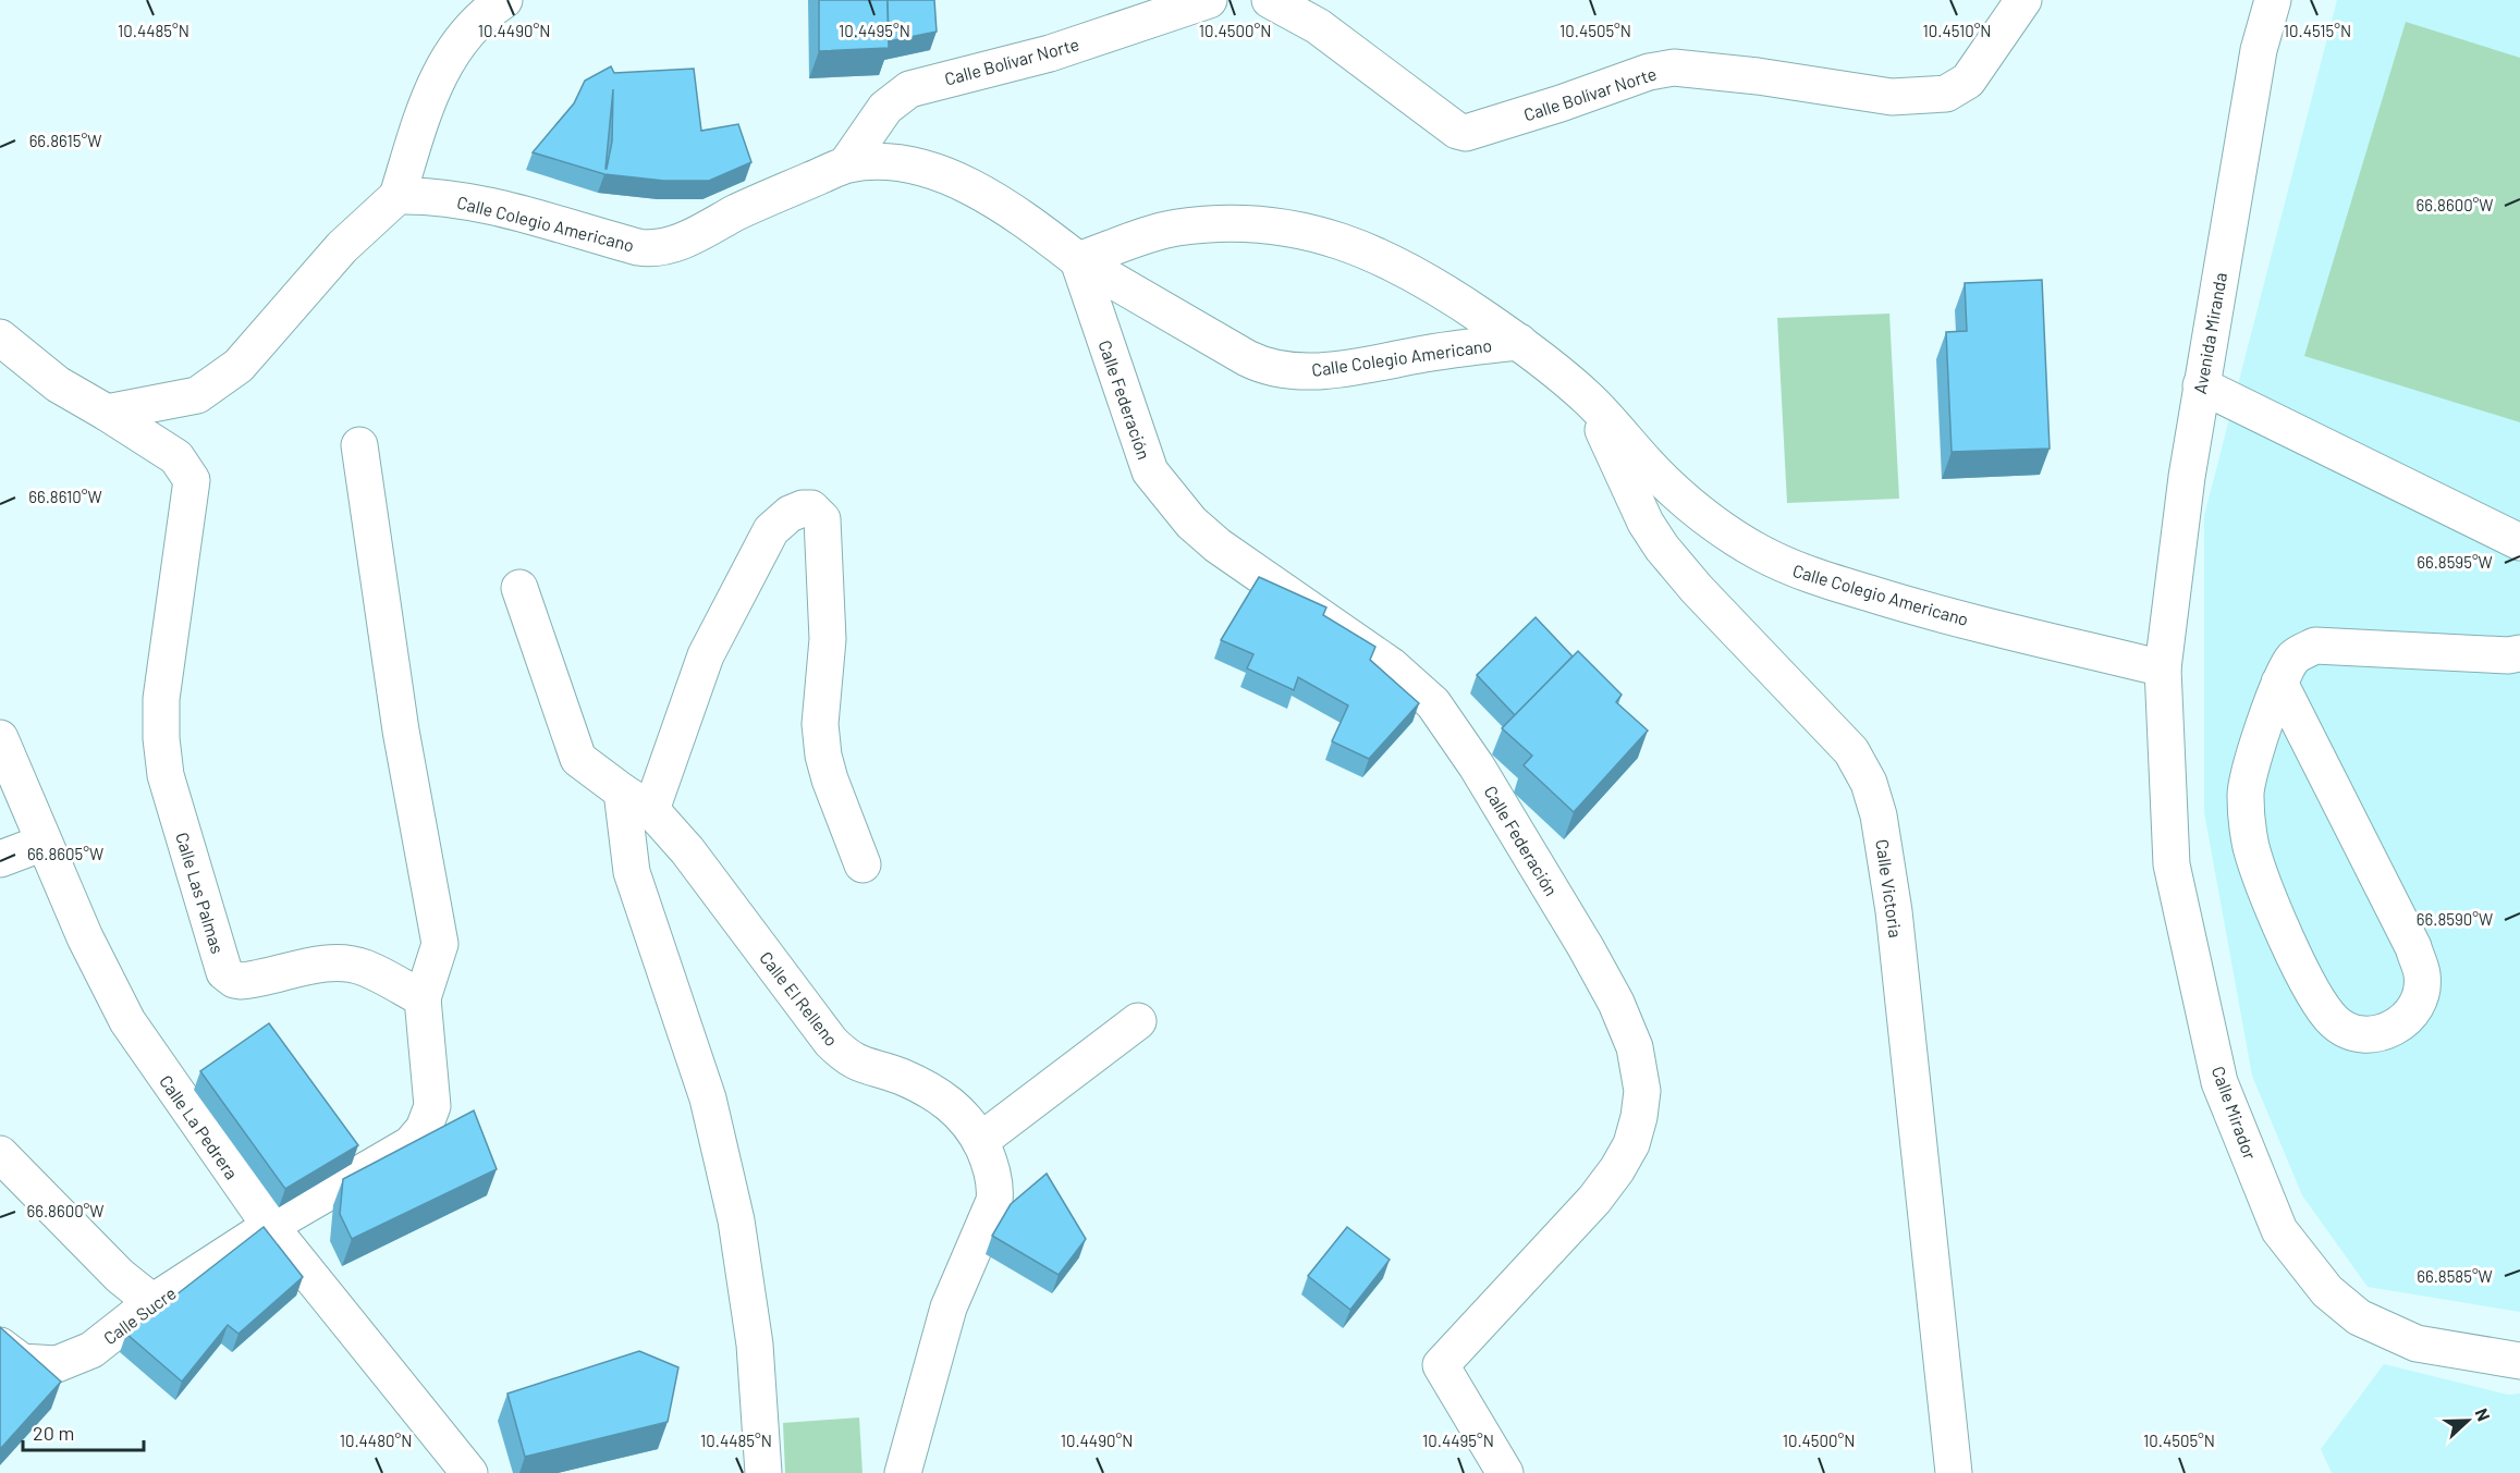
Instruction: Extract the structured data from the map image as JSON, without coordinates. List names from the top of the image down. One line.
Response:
{"streets":{"street":["Calle Bolívar Norte","Calle Colegio Americano","Avenida Miranda","Calle Federación","Calle Victoria","Calle Las Palmas","Calle El Relleno","Calle Mirador","Calle La Pedrera","Calle Sucre"]},"crossings":[["Calle Bolívar Norte","Calle Colegio Americano"],["Calle Colegio Americano","Avenida Miranda"],["Calle Colegio Americano","Calle Federación"],["Calle Colegio Americano","Calle Victoria"],["Calle Colegio Americano","Calle Mirador"],["Avenida Miranda","Calle Mirador"],["Calle La Pedrera","Calle Sucre"]],"scale_bar":"20 m","north":"right","coordinates":["10.4495°N","10.4485°N","10.4490°N","10.4500°N","10.4505°N","10.4510°N","10.4515°N","66.8615°W","66.8600°W","66.8610°W","66.8595°W","66.8605°W","66.8590°W","66.8585°W","10.4480°N"]}
